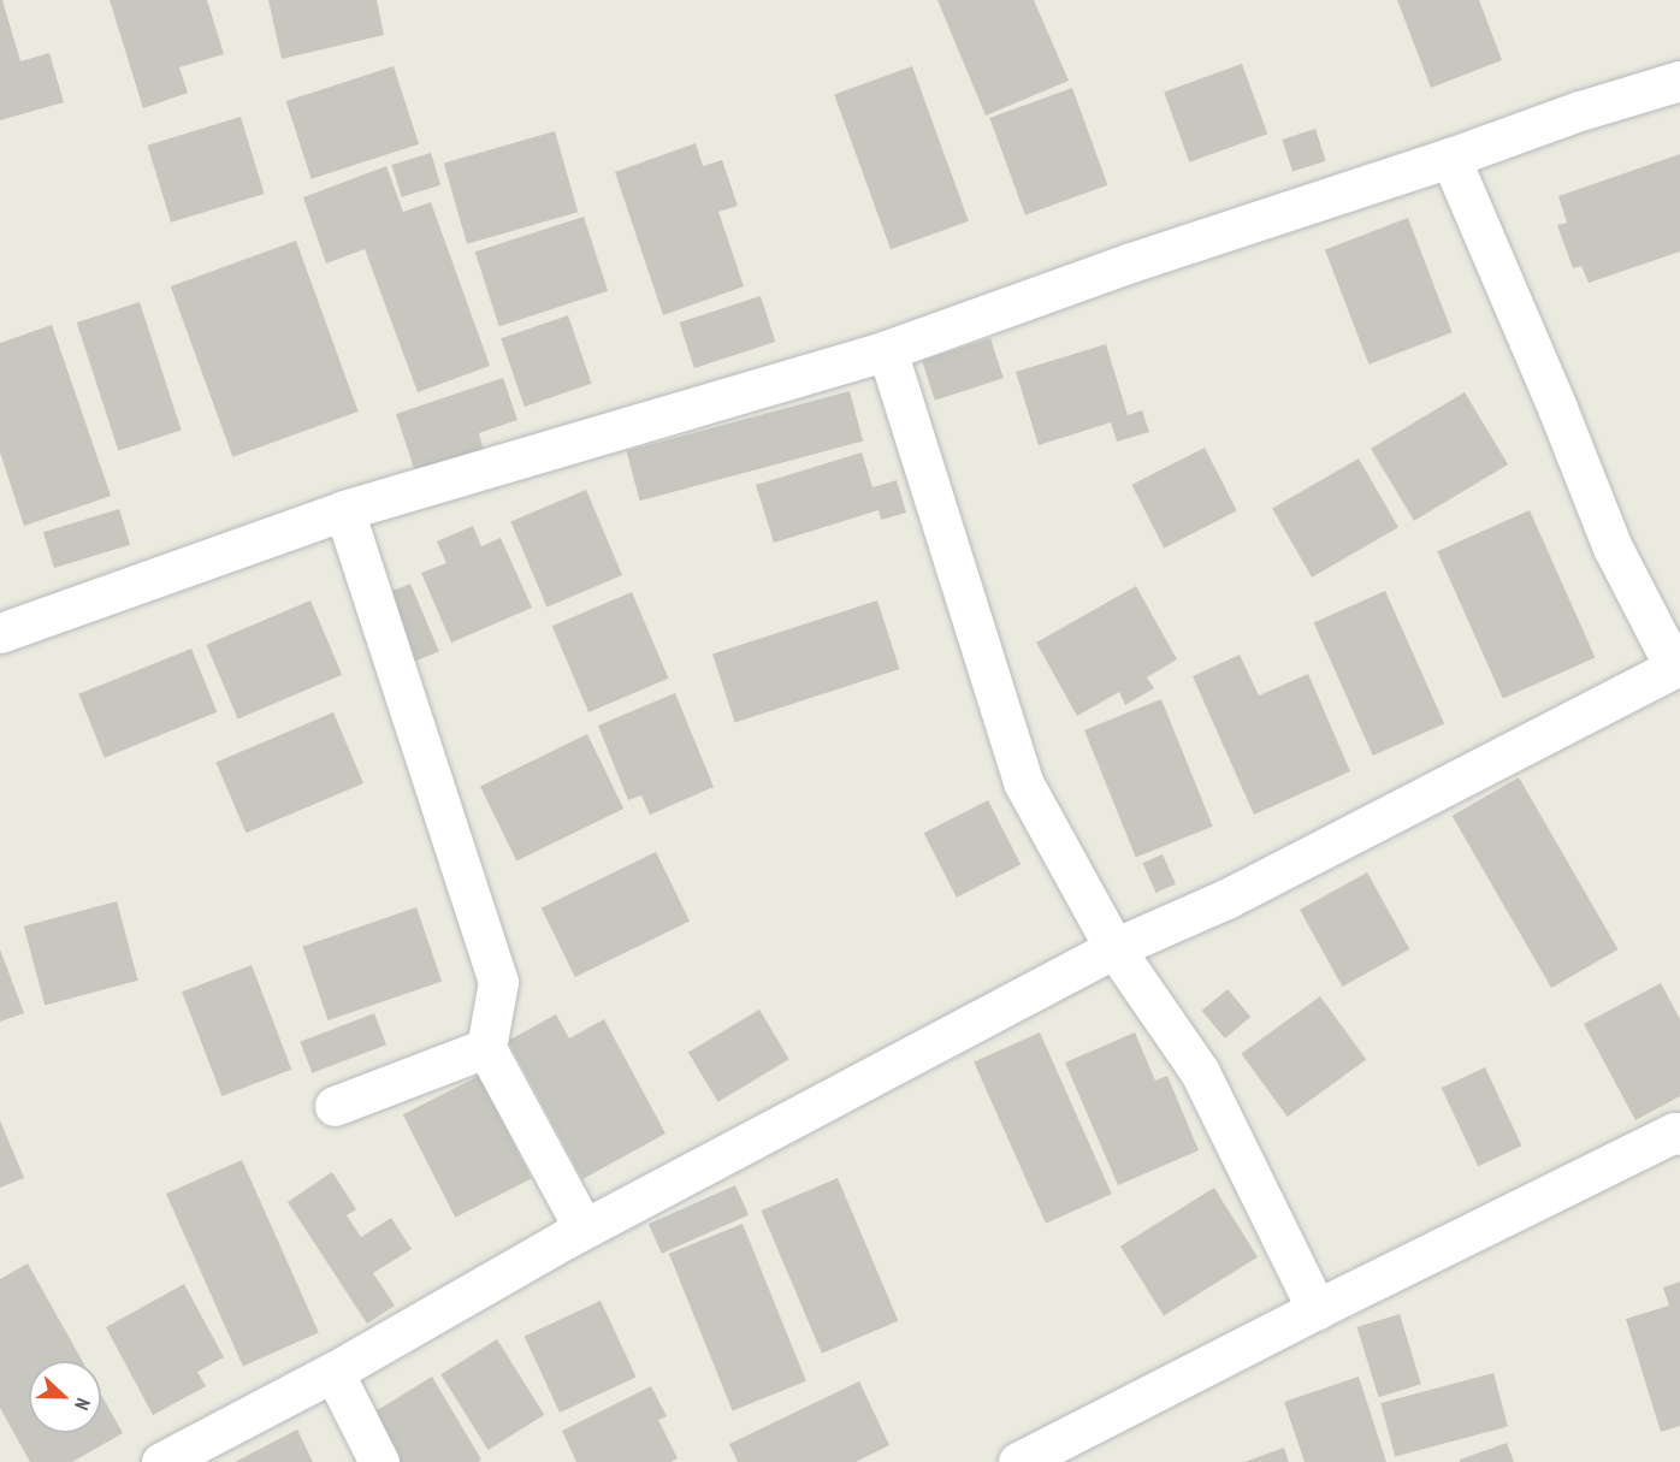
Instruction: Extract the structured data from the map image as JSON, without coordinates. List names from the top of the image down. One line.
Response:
{"north":"right"}
